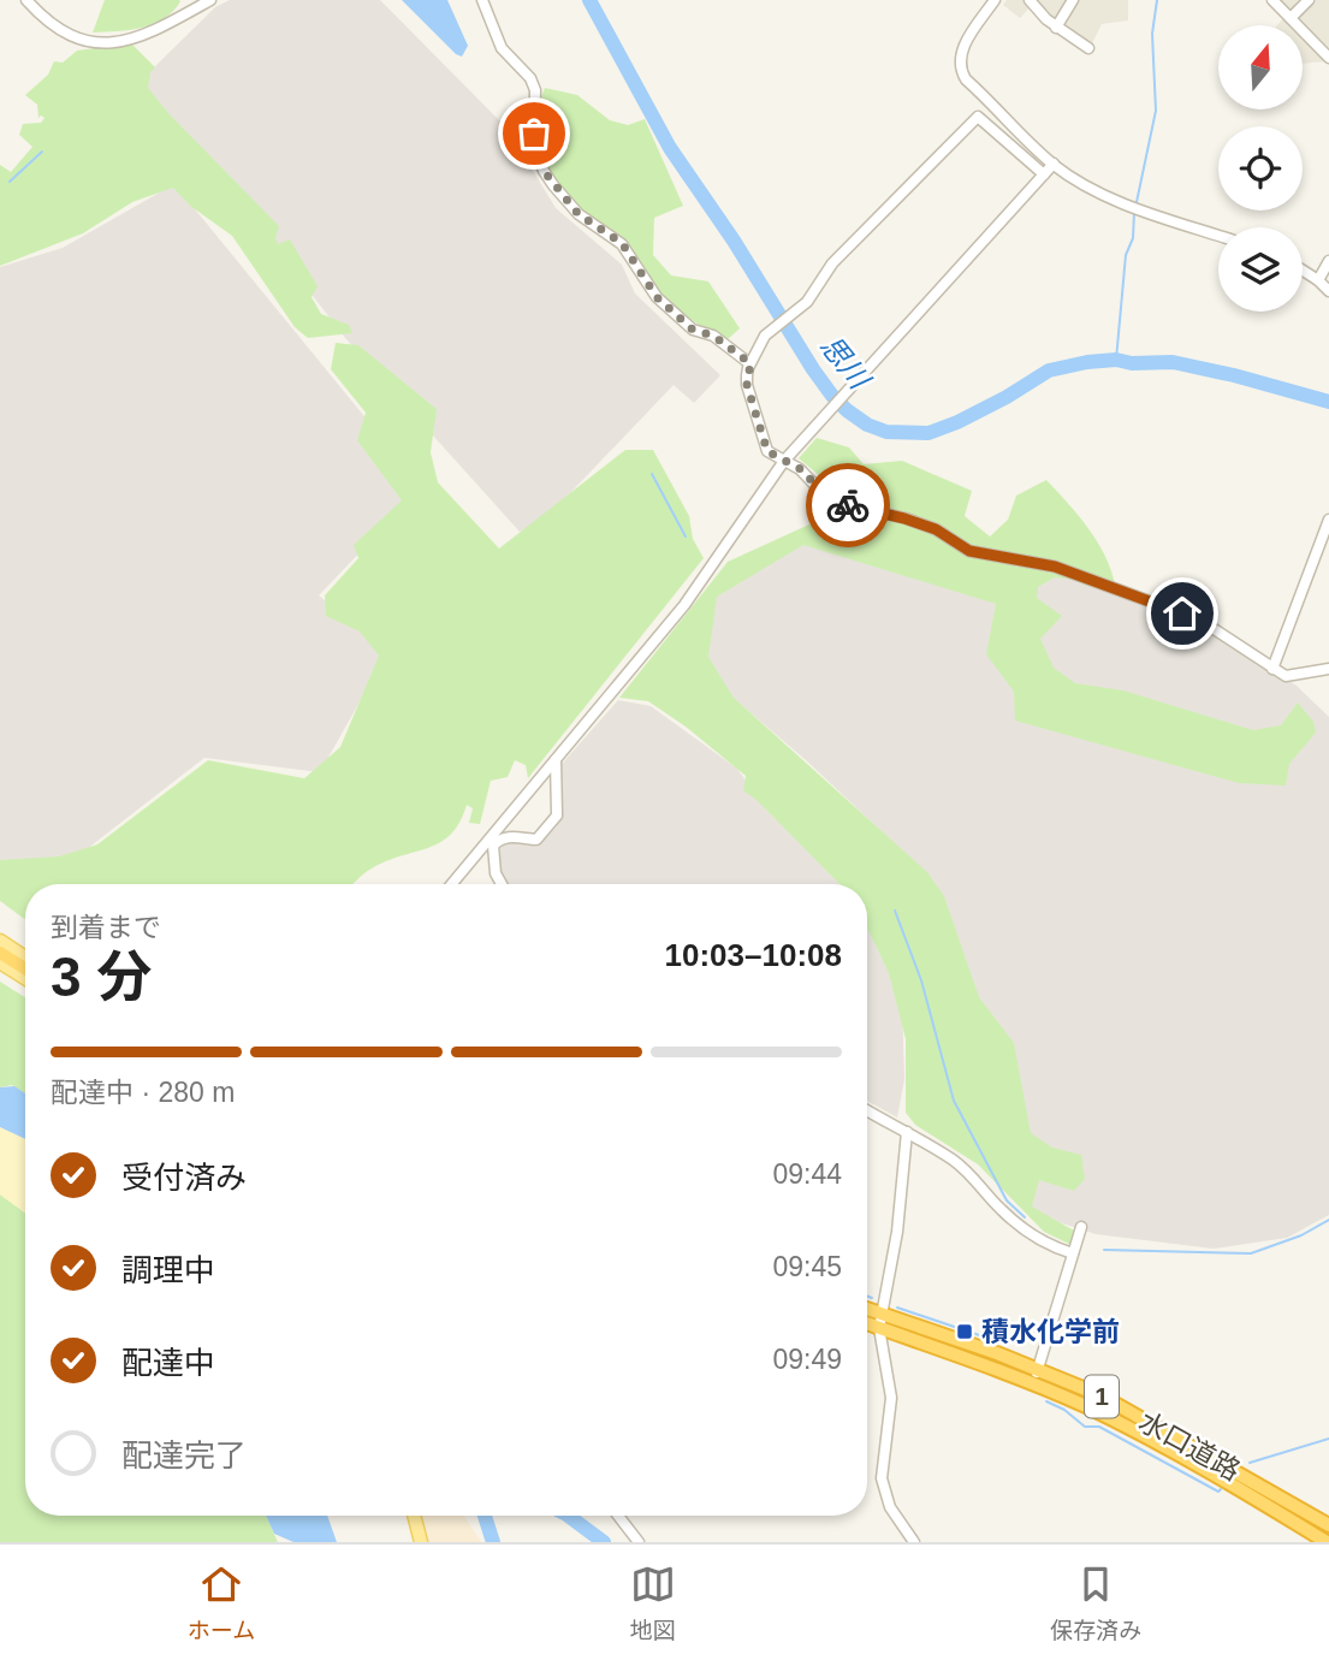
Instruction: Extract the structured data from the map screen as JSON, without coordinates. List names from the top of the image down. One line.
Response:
{"streets":{"highway":["1","水口道路"]},"water":["思川"],"places":{"transit":["積水化学前"]},"north":"top","page":{"heading":["3 分","到着まで","10:03–10:08"],"bar":"配達中 · 280 m","list":[["受付済み","09:44"],["調理中","09:45"],["配達中","09:49"],"配達完了"],"tabs":["ホーム","地図","保存済み"]}}
